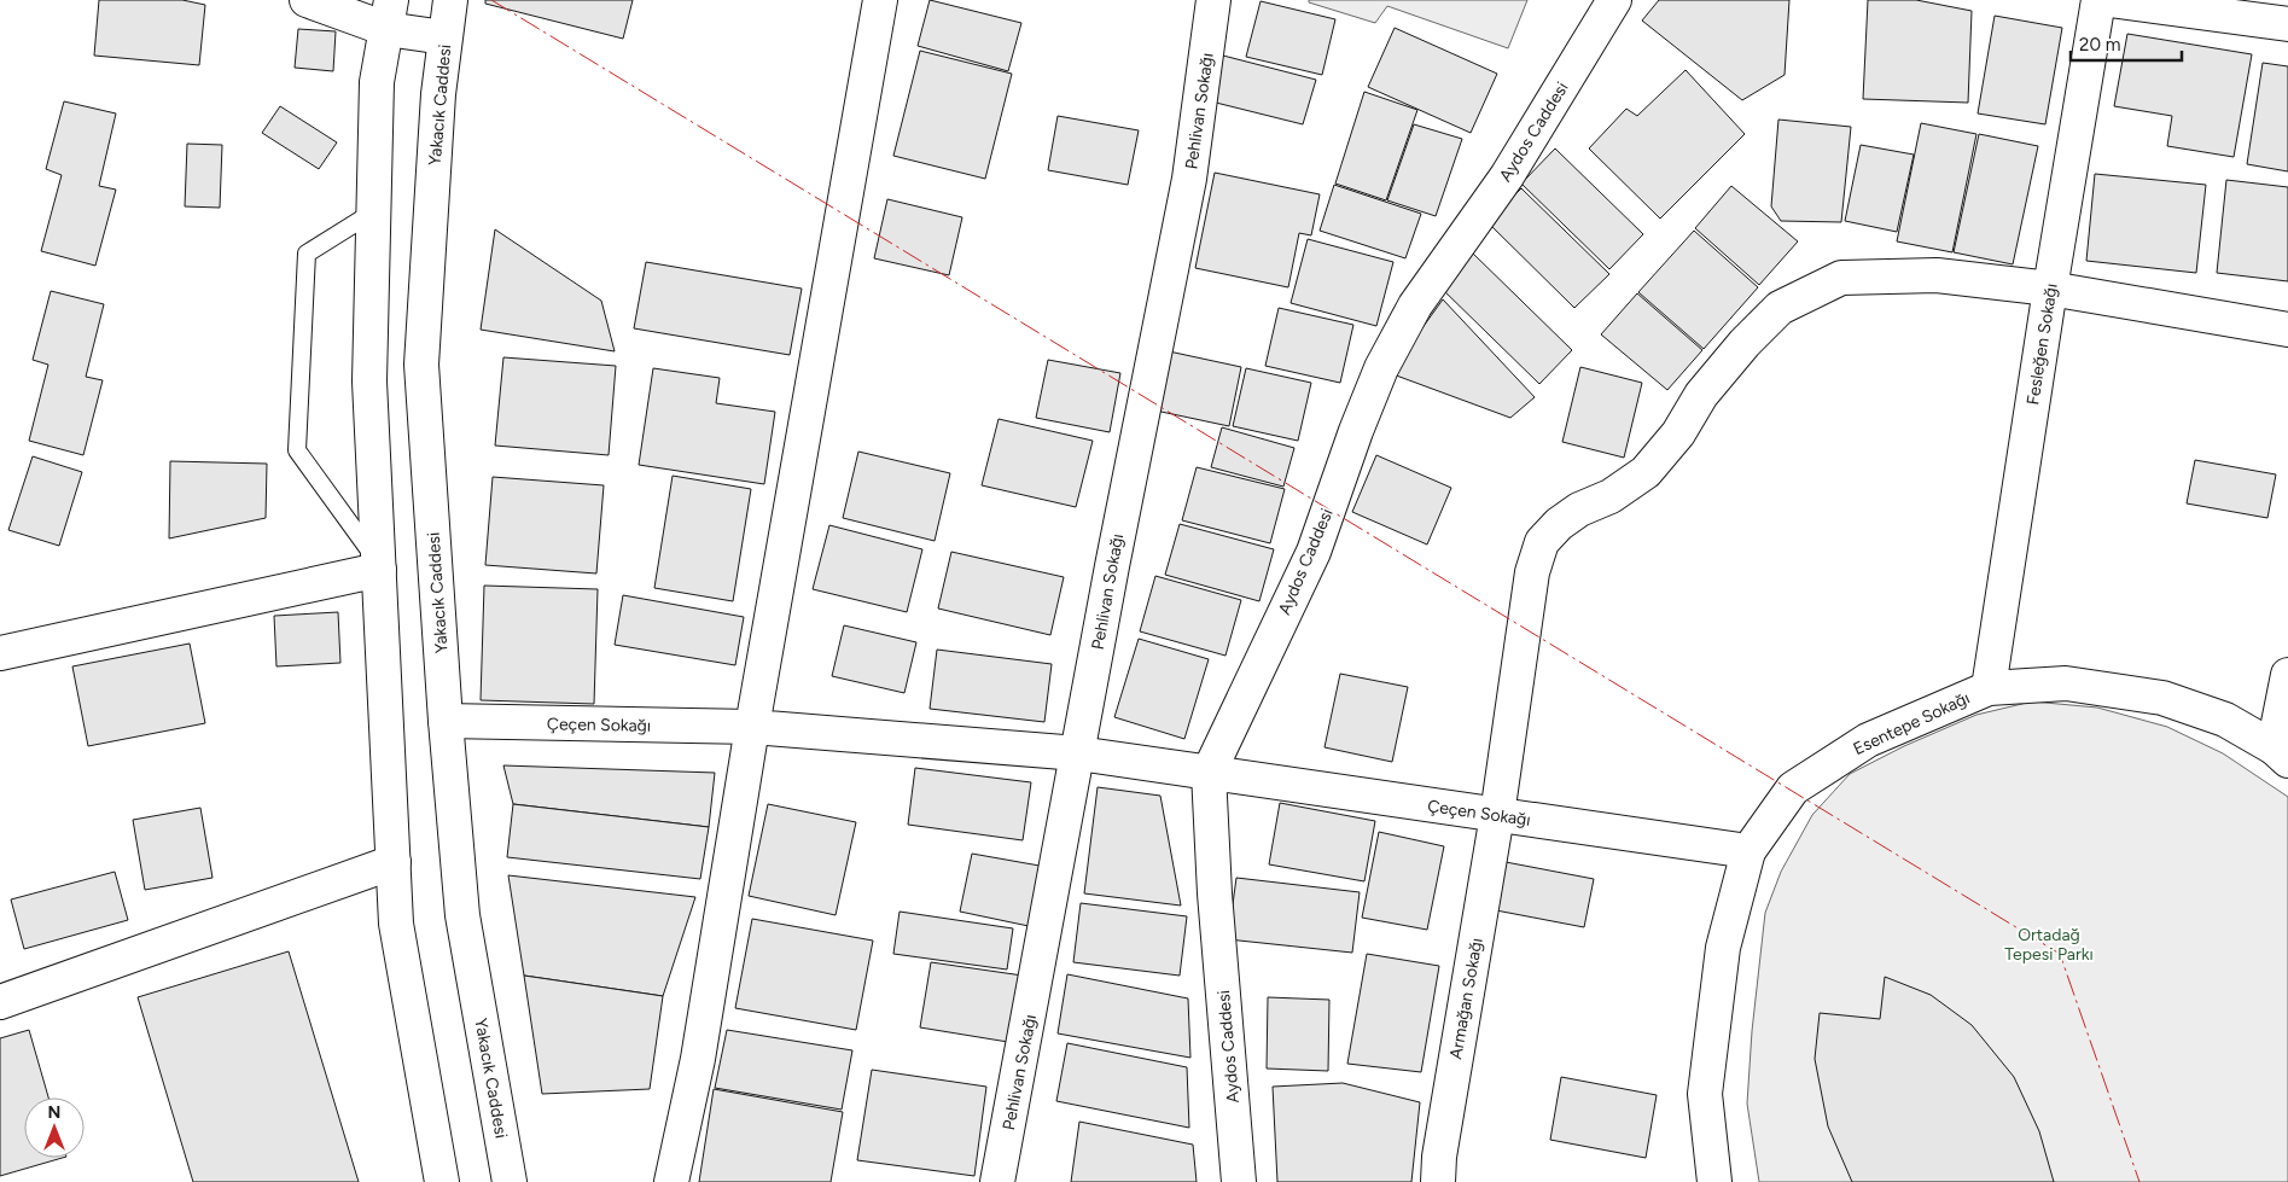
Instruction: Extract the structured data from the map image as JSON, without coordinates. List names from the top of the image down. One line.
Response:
{"streets":{"street":["Yakacık Caddesi","Pehlivan Sokağı","Aydos Caddesi","Fesleğen Sokağı","Esentepe Sokağı","Çeçen Sokağı","Armağan Sokağı"]},"crossings":[["Yakacık Caddesi","Çeçen Sokağı"],["Pehlivan Sokağı","Çeçen Sokağı"],["Aydos Caddesi","Çeçen Sokağı"],["Fesleğen Sokağı","Esentepe Sokağı"],["Fesleğen Sokağı","Armağan Sokağı"],["Esentepe Sokağı","Çeçen Sokağı"],["Çeçen Sokağı","Armağan Sokağı"]],"parks":["Ortadağ Tepesi Parkı"],"scale_bar":"20 m","north":"top"}
